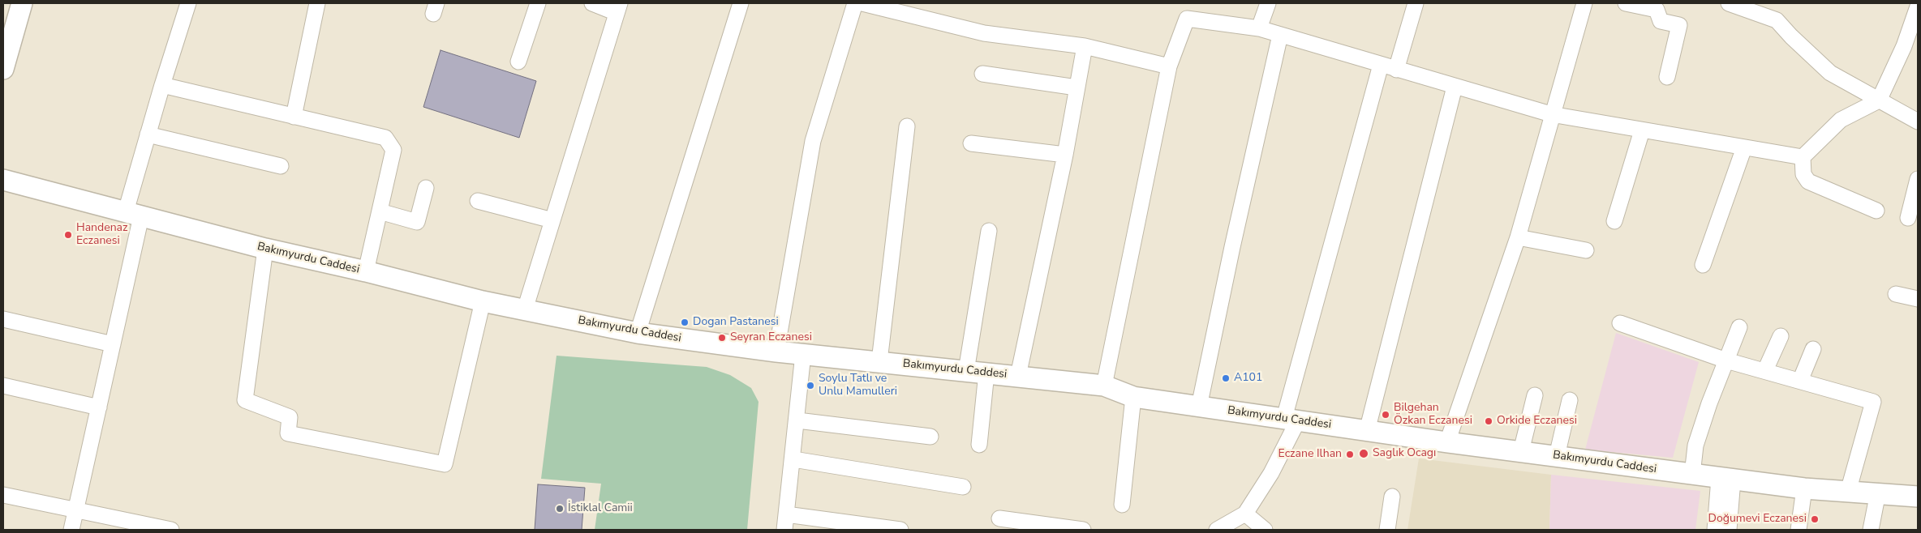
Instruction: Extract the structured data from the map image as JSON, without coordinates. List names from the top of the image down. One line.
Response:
{"streets":{"main road":["Bakımyurdu Caddesi"]},"places":["Handenaz Eczanesi","Dogan Pastanesi","Seyran Eczanesi","A101","Soylu Tatlı ve Unlu Mamulleri","Bilgehan Özkan Eczanesi","Orkide Eczanesi","Saglık Ocagı","Eczane Ilhan","İstiklal Camii","Doğumevi Eczanesi"]}
